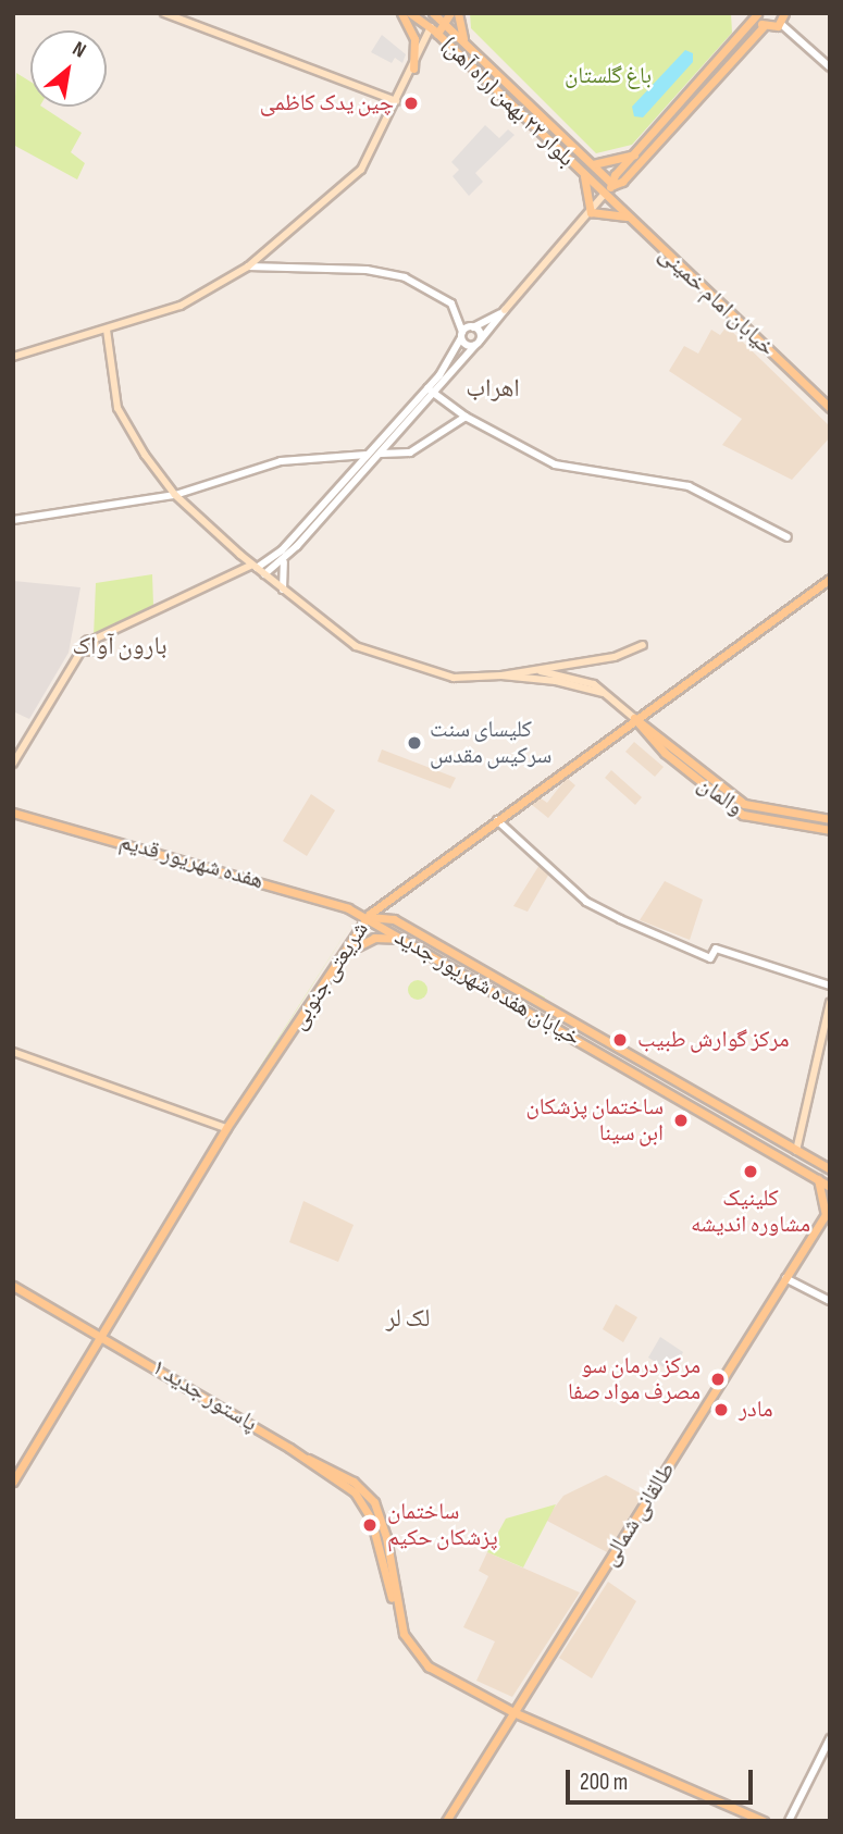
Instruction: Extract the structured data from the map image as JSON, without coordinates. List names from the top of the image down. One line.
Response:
{"streets":{"main road":["بلوار ۲۲ بهمن (راه آهن)","خیابان امام خمینی","والمان","هفده شهریور قدیم","شریعتی جنوبی","خیابان هفده شهریور جدید","پاستور جدید ۱","طالقانی شمالی"]},"crossings":[["بلوار ۲۲ بهمن (راه آهن)","خیابان امام خمینی"],["والمان","شریعتی جنوبی"],["هفده شهریور قدیم","شریعتی جنوبی"],["هفده شهریور قدیم","خیابان هفده شهریور جدید"],["شریعتی جنوبی","خیابان هفده شهریور جدید"],["شریعتی جنوبی","پاستور جدید ۱"],["پاستور جدید ۱","طالقانی شمالی"]],"districts":["اهراب","بارون آواک","لک لر"],"parks":["باغ گلستان"],"places":["چین یدک کاظمی","کلیسای سنت سرکیس مقدس","مرکز گوارش طبیب","ساختمان پزشکان ابن سینا","کلینیک مشاوره اندیشه","مرکز درمان سو مصرف مواد صفا","مادر","ساختمان پزشکان حکیم"],"scale_bar":"200 m","north":"top right"}
